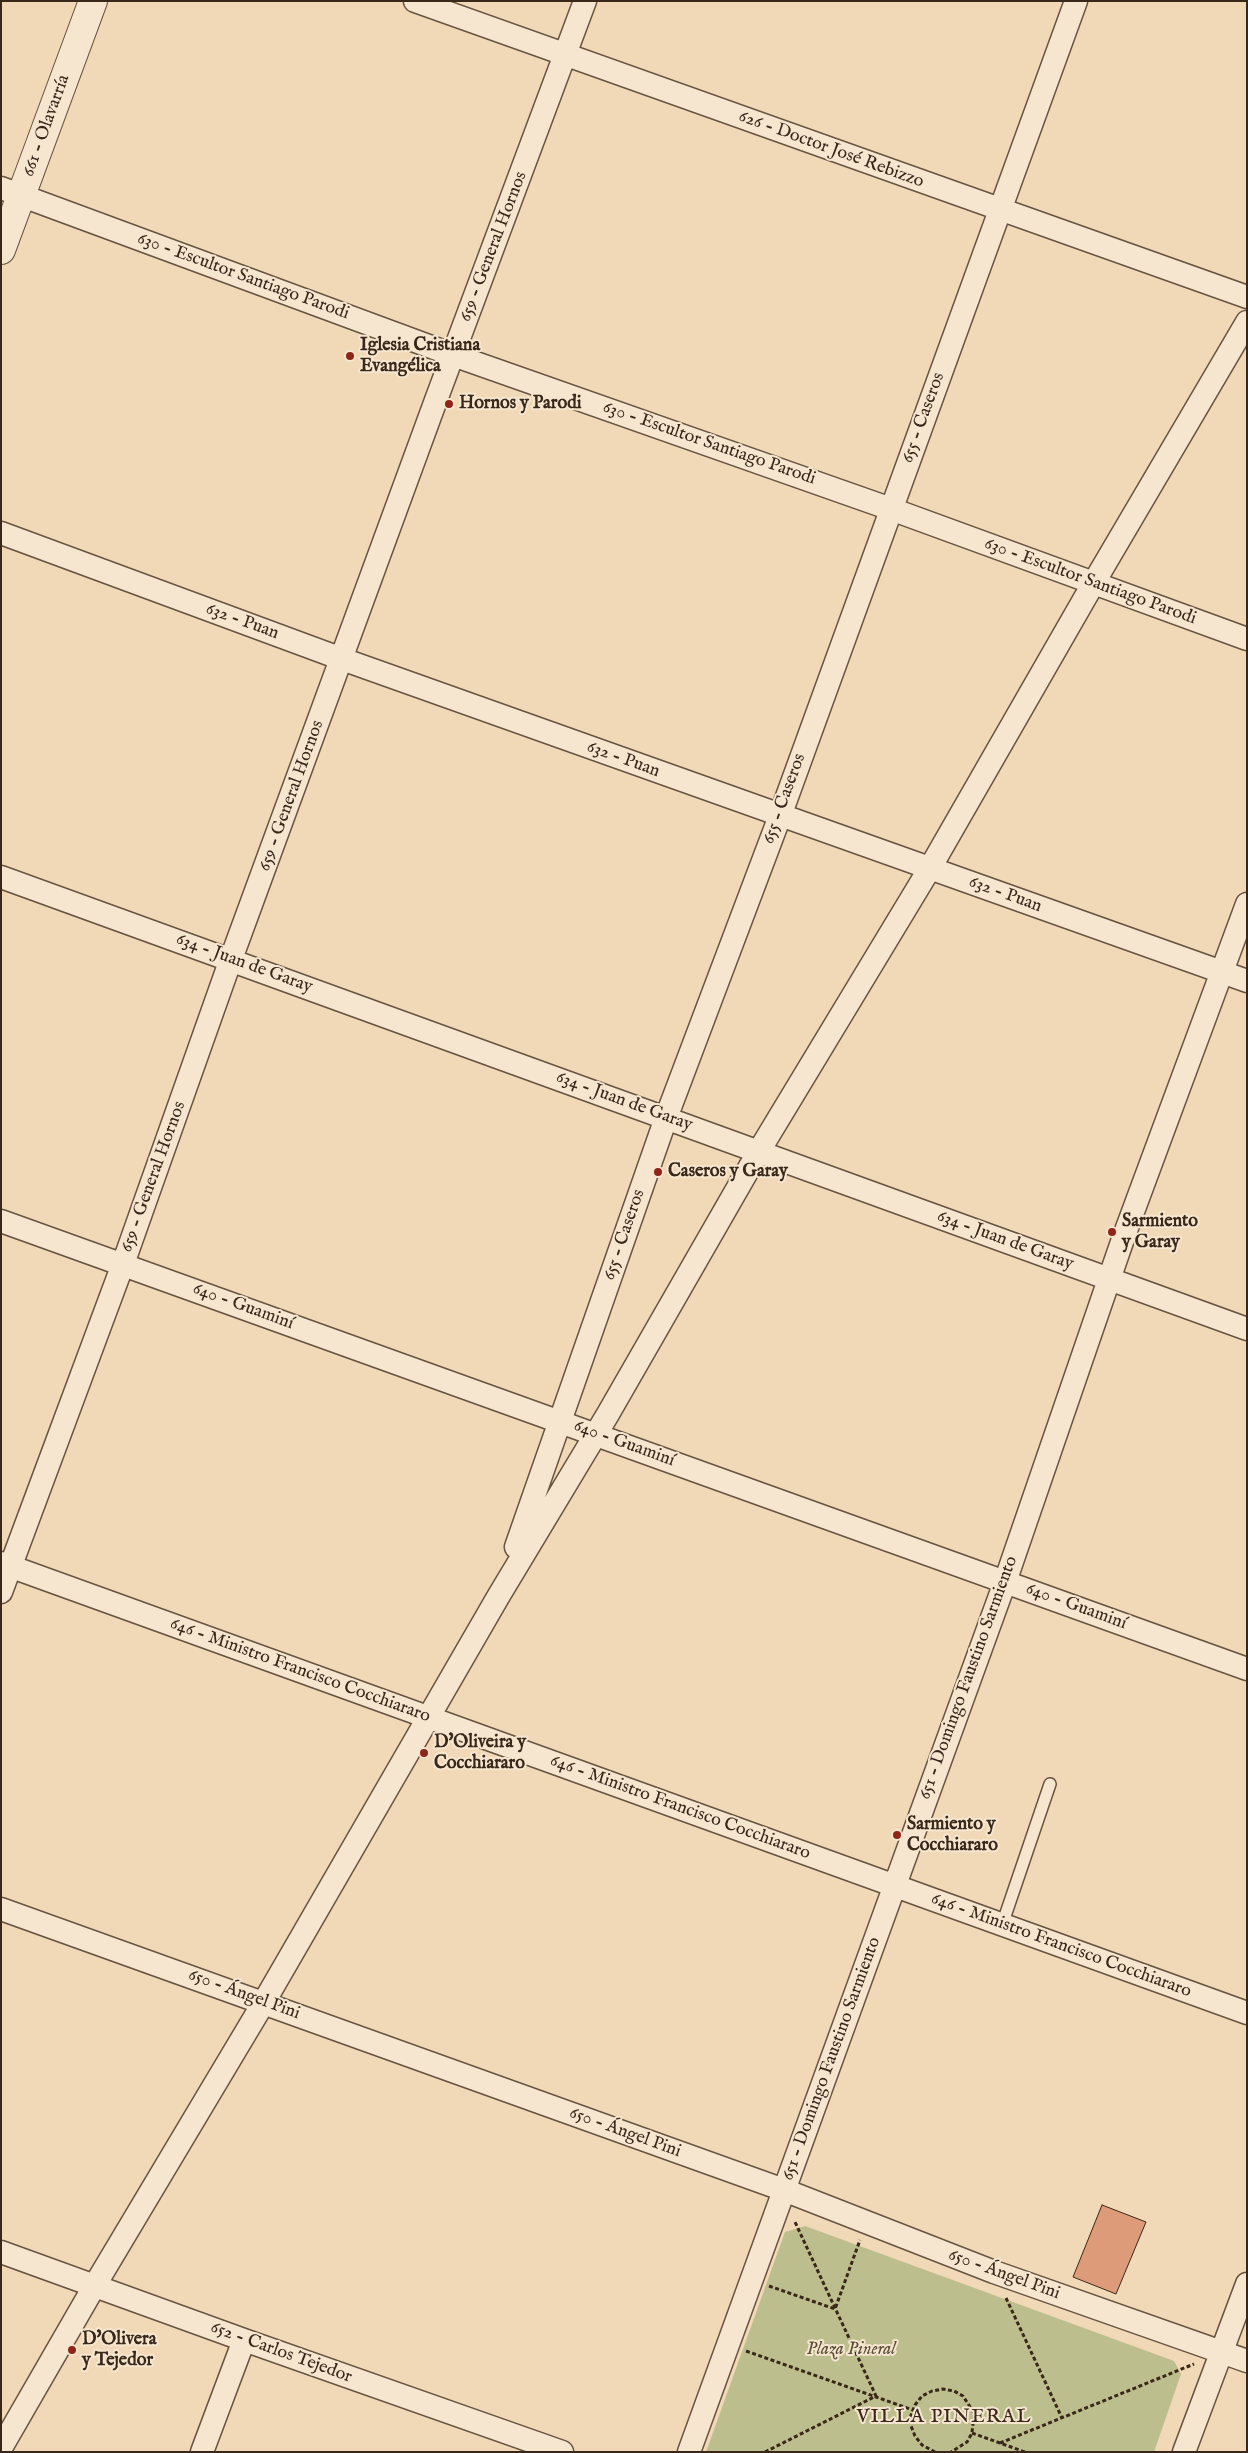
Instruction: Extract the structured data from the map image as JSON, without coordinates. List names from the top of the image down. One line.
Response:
{"streets":{"street":["661 - Olavarría","626 - Doctor José Rebizzo","659 - General Hornos","630 - Escultor Santiago Parodi","655 - Caseros","632 - Puan","634 - Juan de Garay","640 - Guaminí","646 - Ministro Francisco Cocchiararo","651 - Domingo Faustino Sarmiento","650 - Ángel Pini","652 - Carlos Tejedor"]},"crossings":[["661 - Olavarría","630 - Escultor Santiago Parodi"],["626 - Doctor José Rebizzo","659 - General Hornos"],["626 - Doctor José Rebizzo","655 - Caseros"],["659 - General Hornos","630 - Escultor Santiago Parodi"],["659 - General Hornos","632 - Puan"],["659 - General Hornos","634 - Juan de Garay"],["659 - General Hornos","640 - Guaminí"],["659 - General Hornos","646 - Ministro Francisco Cocchiararo"],["630 - Escultor Santiago Parodi","655 - Caseros"],["655 - Caseros","632 - Puan"],["655 - Caseros","634 - Juan de Garay"],["655 - Caseros","640 - Guaminí"],["632 - Puan","651 - Domingo Faustino Sarmiento"],["634 - Juan de Garay","651 - Domingo Faustino Sarmiento"],["640 - Guaminí","651 - Domingo Faustino Sarmiento"],["646 - Ministro Francisco Cocchiararo","651 - Domingo Faustino Sarmiento"],["651 - Domingo Faustino Sarmiento","650 - Ángel Pini"]],"districts":["VILLA PINERAL"],"parks":["Plaza Pineral"],"places":["Iglesia Cristiana Evangélica","Hornos y Parodi","Caseros y Garay","Sarmiento y Garay","D'Oliveira y Cocchiararo","Sarmiento y Cocchiararo","D'Olivera y Tejedor"]}
